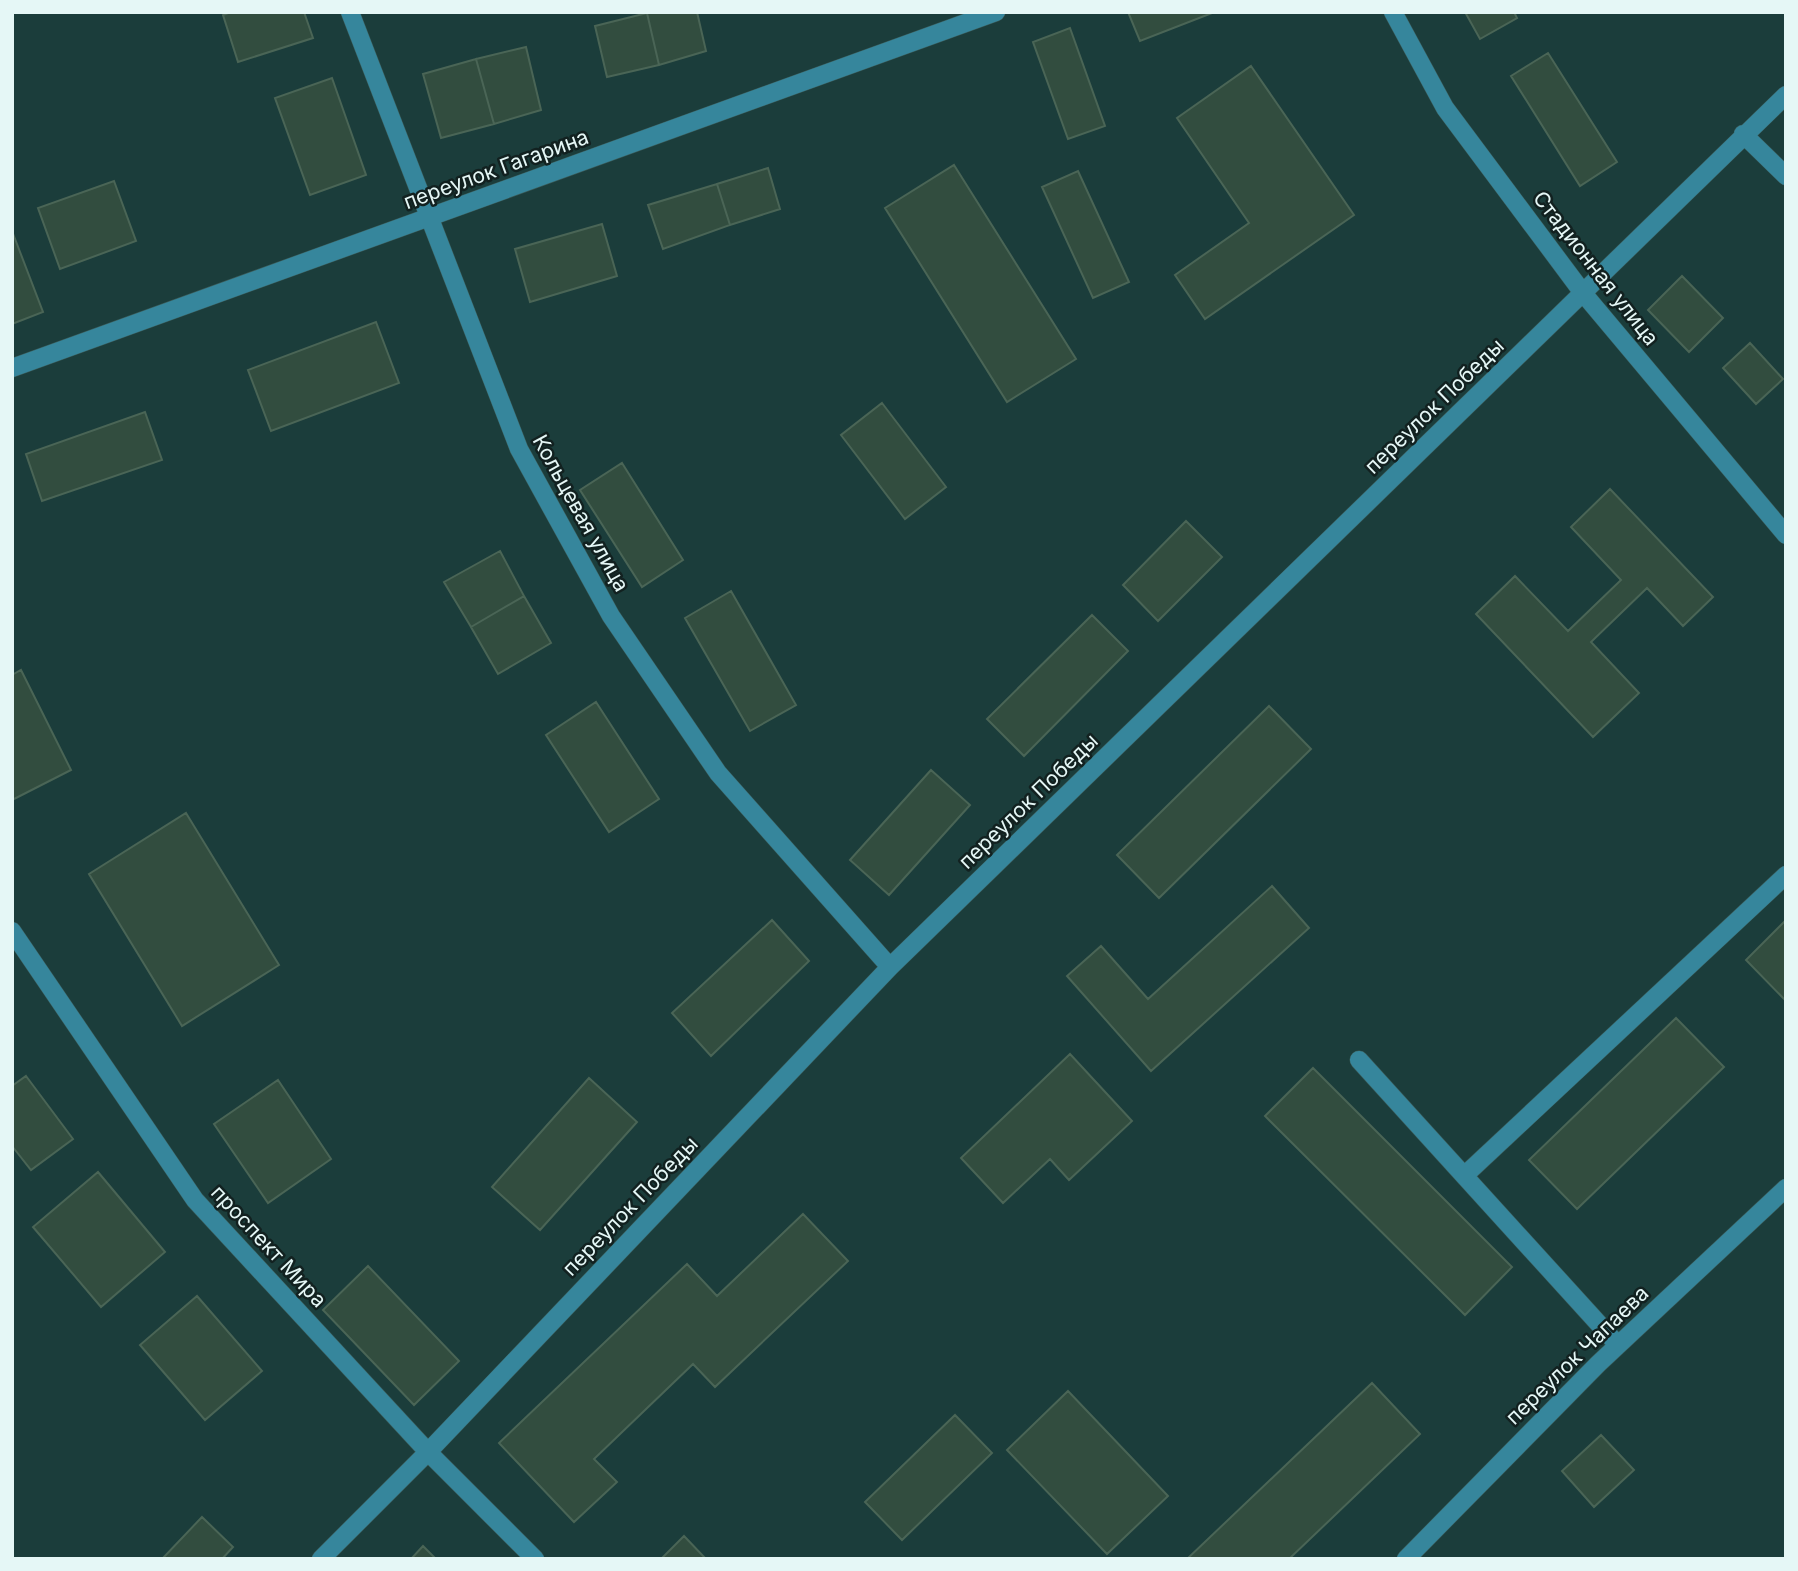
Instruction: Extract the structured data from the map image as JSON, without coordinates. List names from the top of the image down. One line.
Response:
{"streets":{"street":["переулок Гагарина","Стадионная улица","переулок Победы","Кольцевая улица","проспект Мира","переулок Чапаева"]},"crossings":[["переулок Гагарина","Кольцевая улица"],["Стадионная улица","переулок Победы"],["переулок Победы","Кольцевая улица"],["переулок Победы","проспект Мира"]]}
